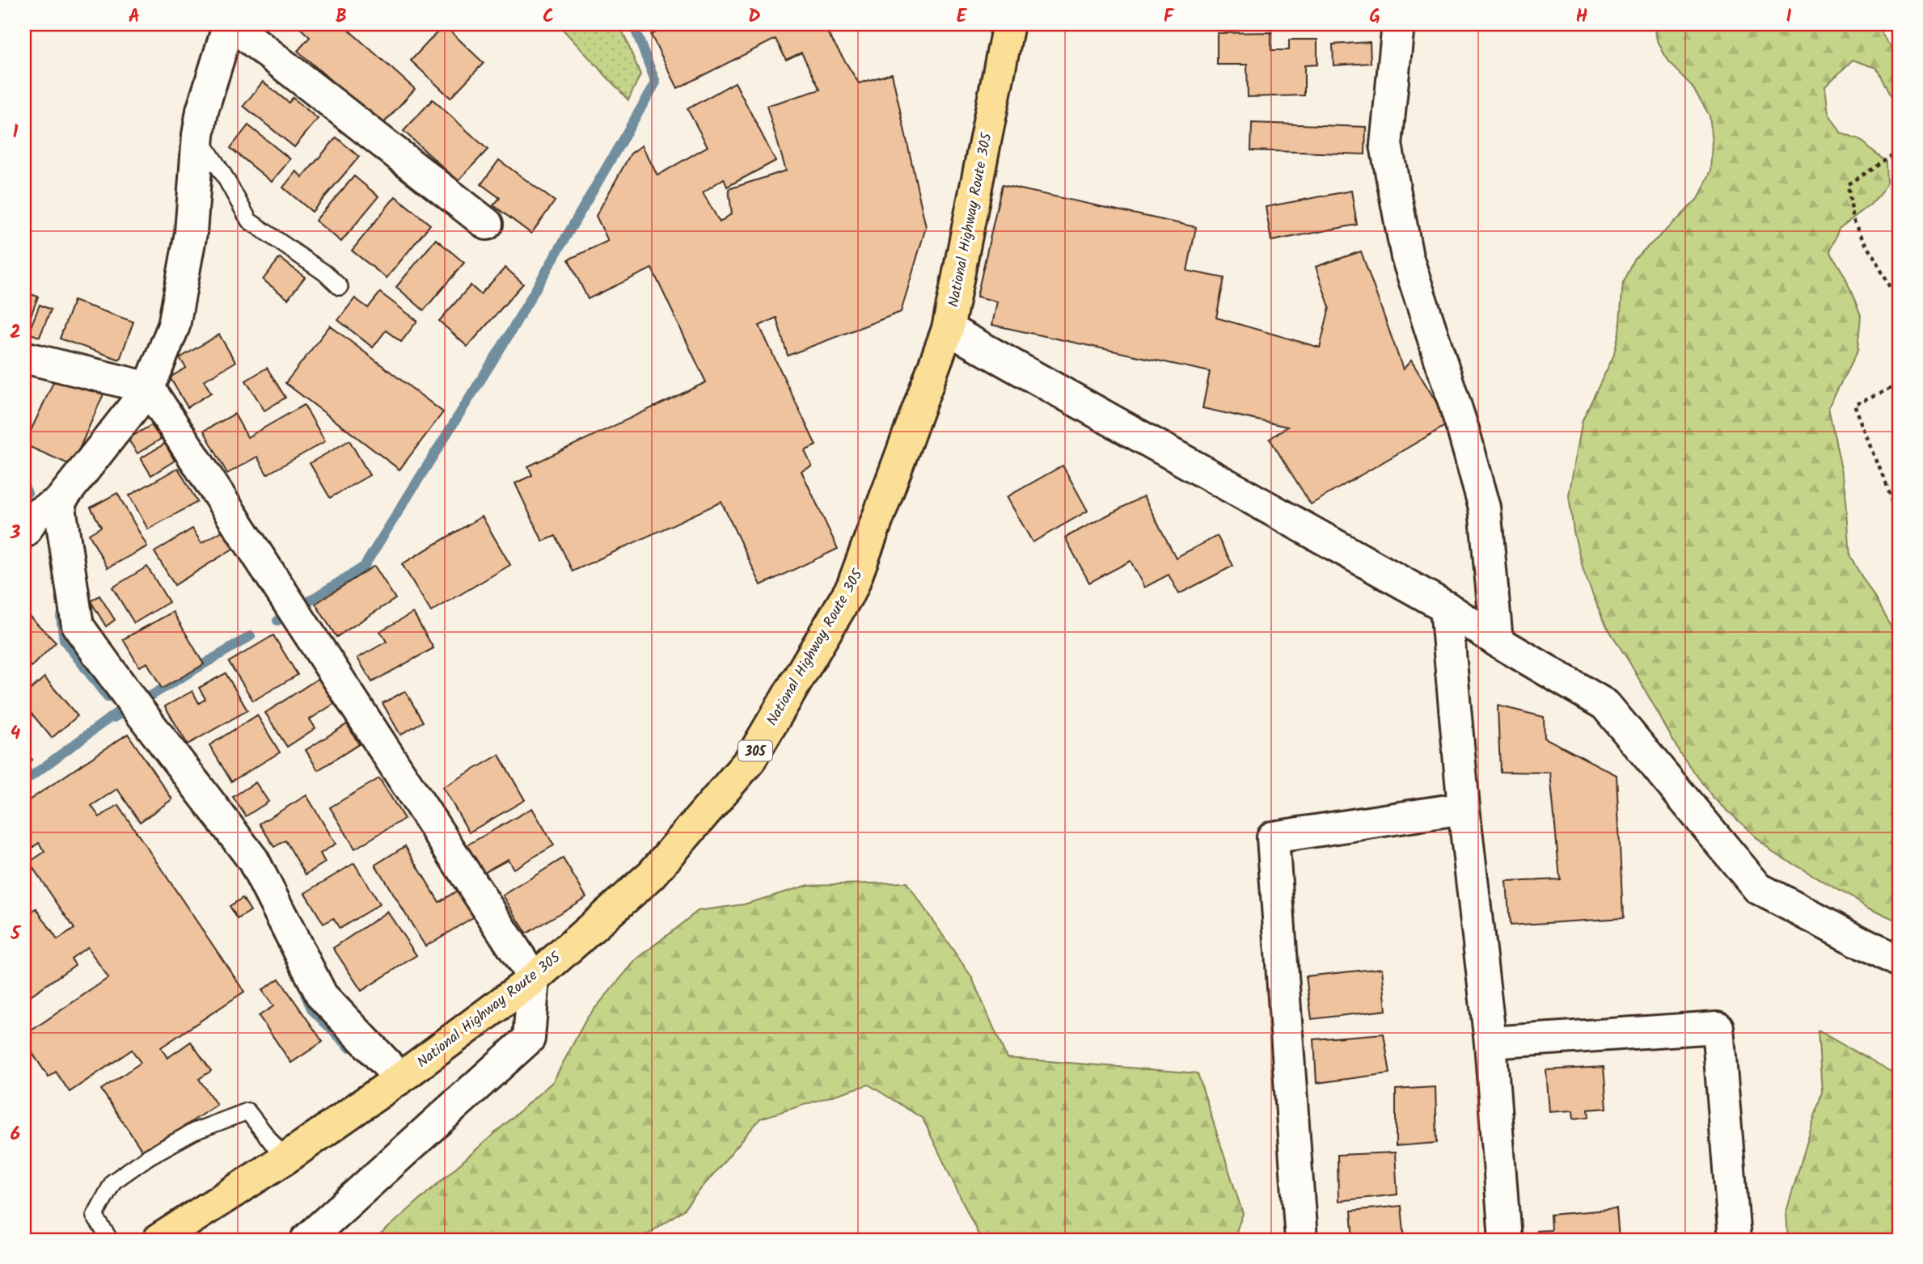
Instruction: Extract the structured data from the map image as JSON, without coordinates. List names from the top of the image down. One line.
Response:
{"streets":{"highway":["National Highway Route 305","305"]},"grid":{"columns":["A","B","C","D","E","F","G","H","I"],"rows":["1","2","3","4","5","6"]}}
